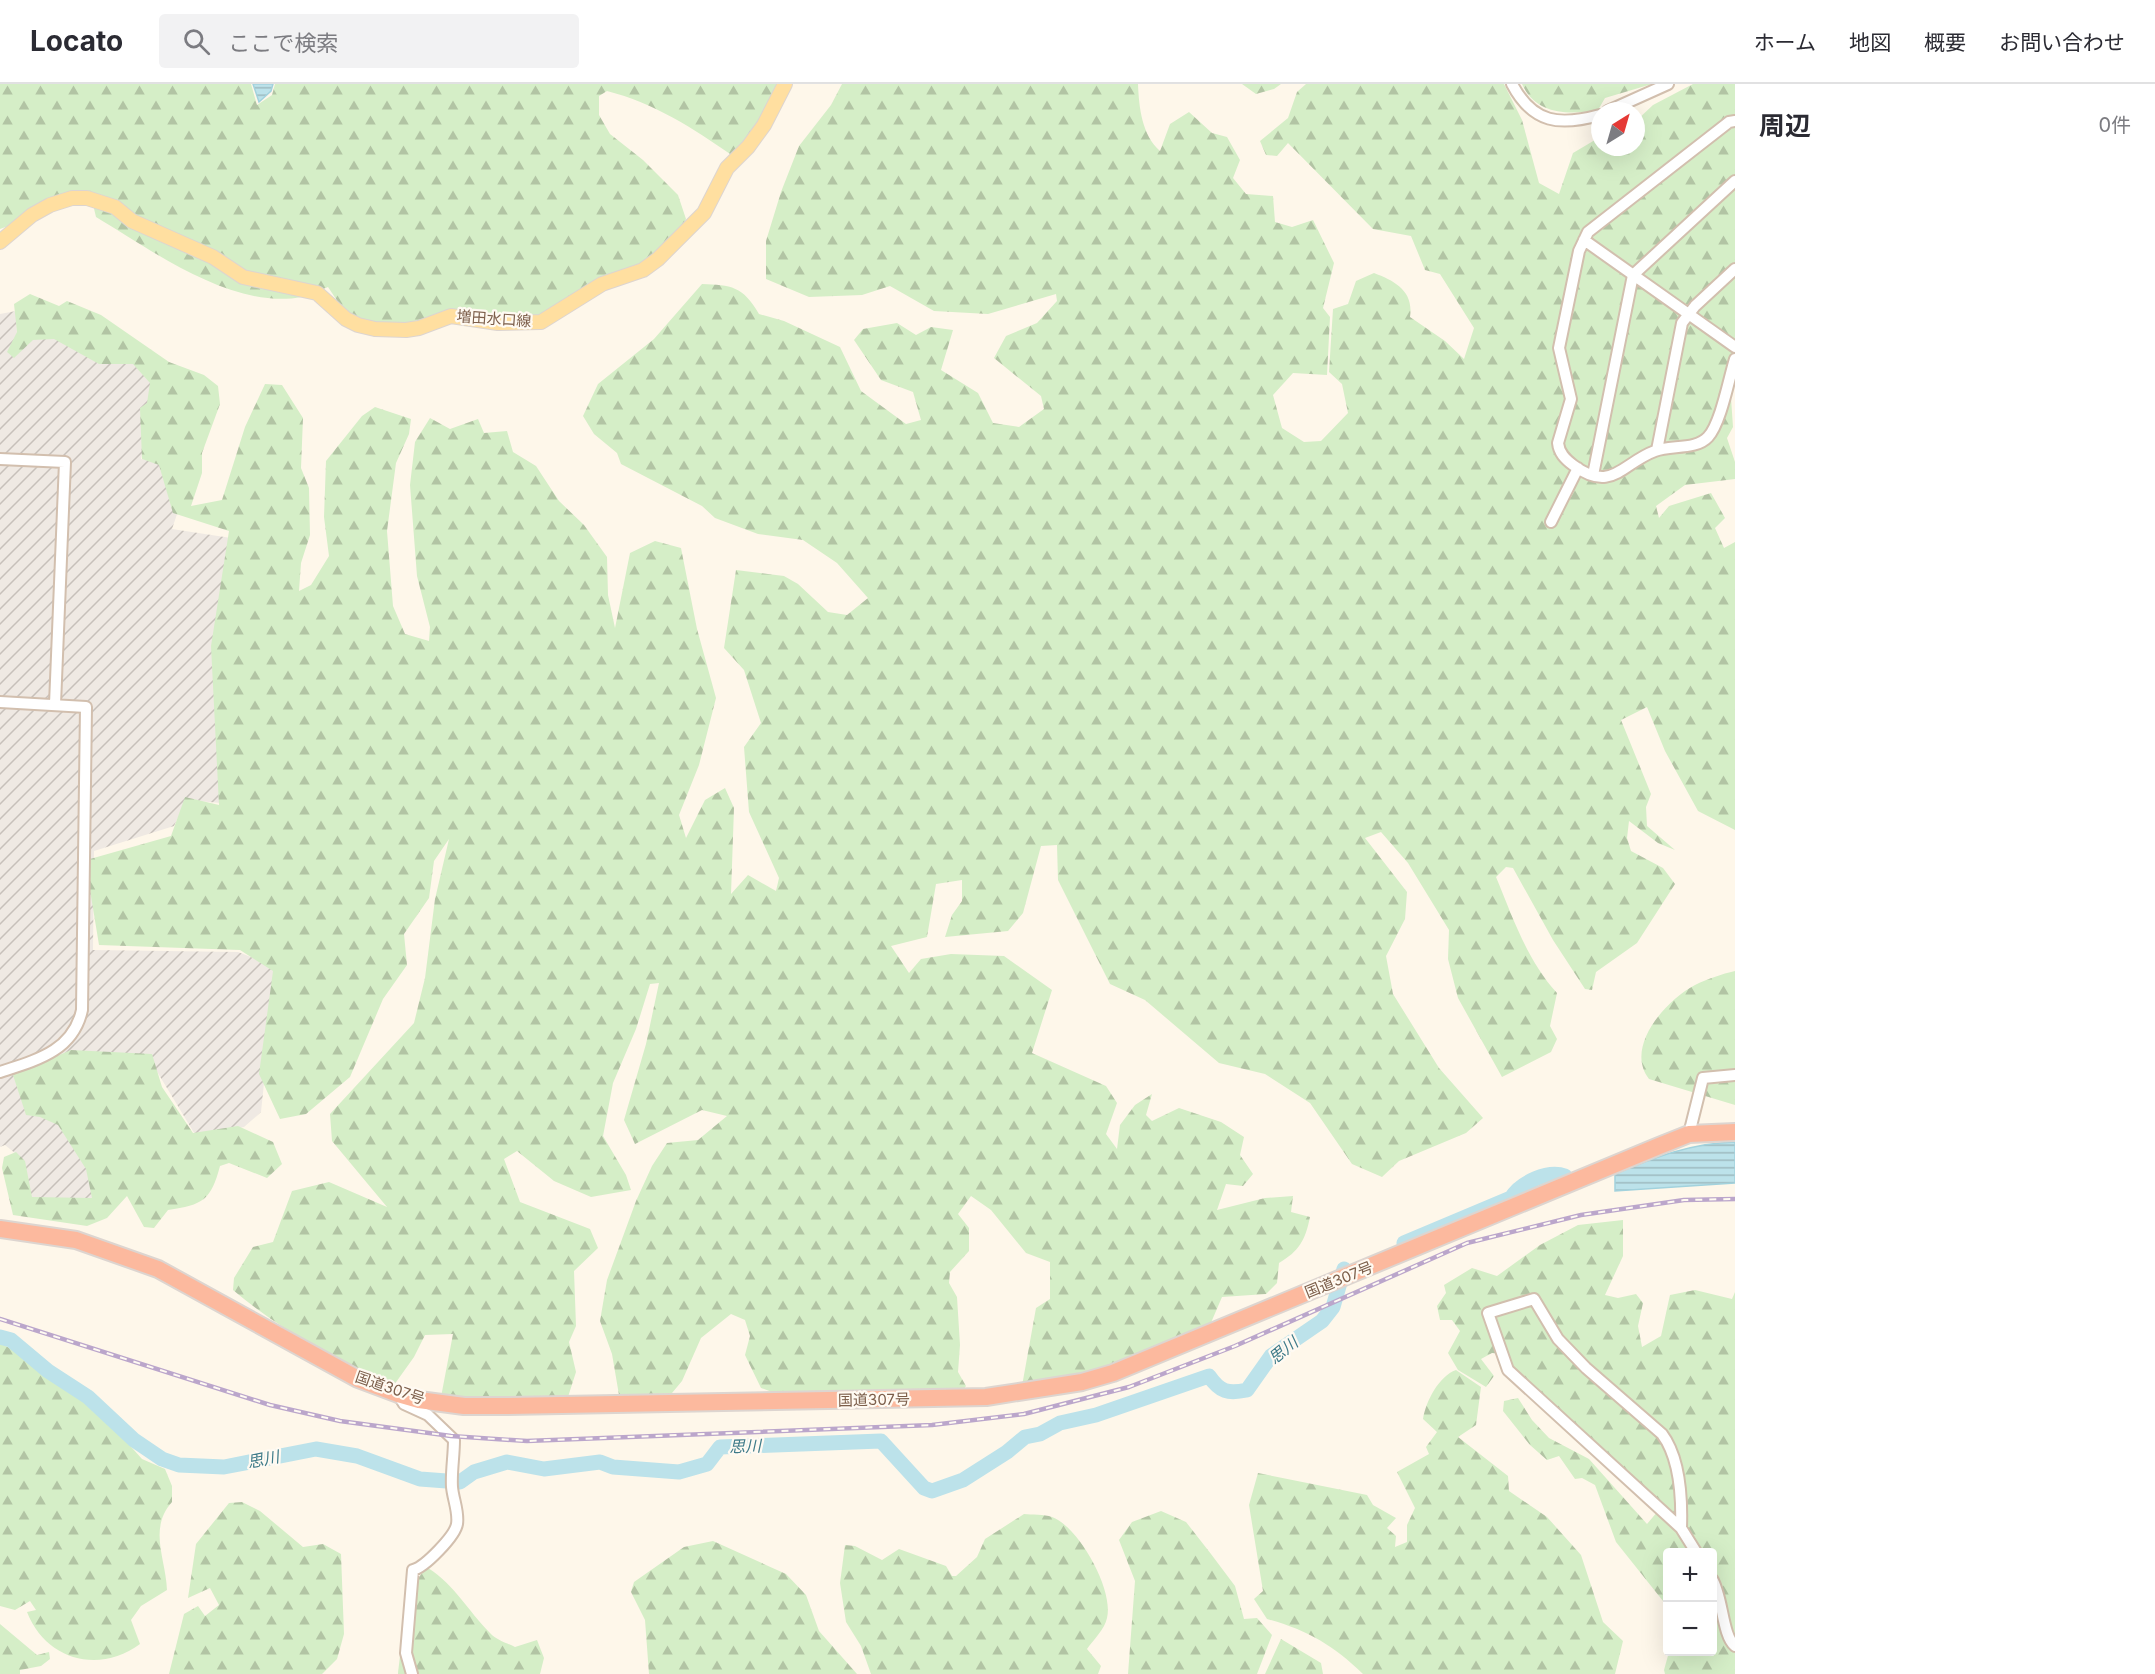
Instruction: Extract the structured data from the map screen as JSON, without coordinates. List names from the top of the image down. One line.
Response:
{"streets":{"highway":["国道307号"],"main road":["増田水口線"]},"water":["思川"],"north":"top right","page":{"header":"Locato","search":"ここで検索","nav":["ホーム","地図","概要","お問い合わせ"],"heading":["周辺","0件"],"map_buttons":["+","−"]}}
